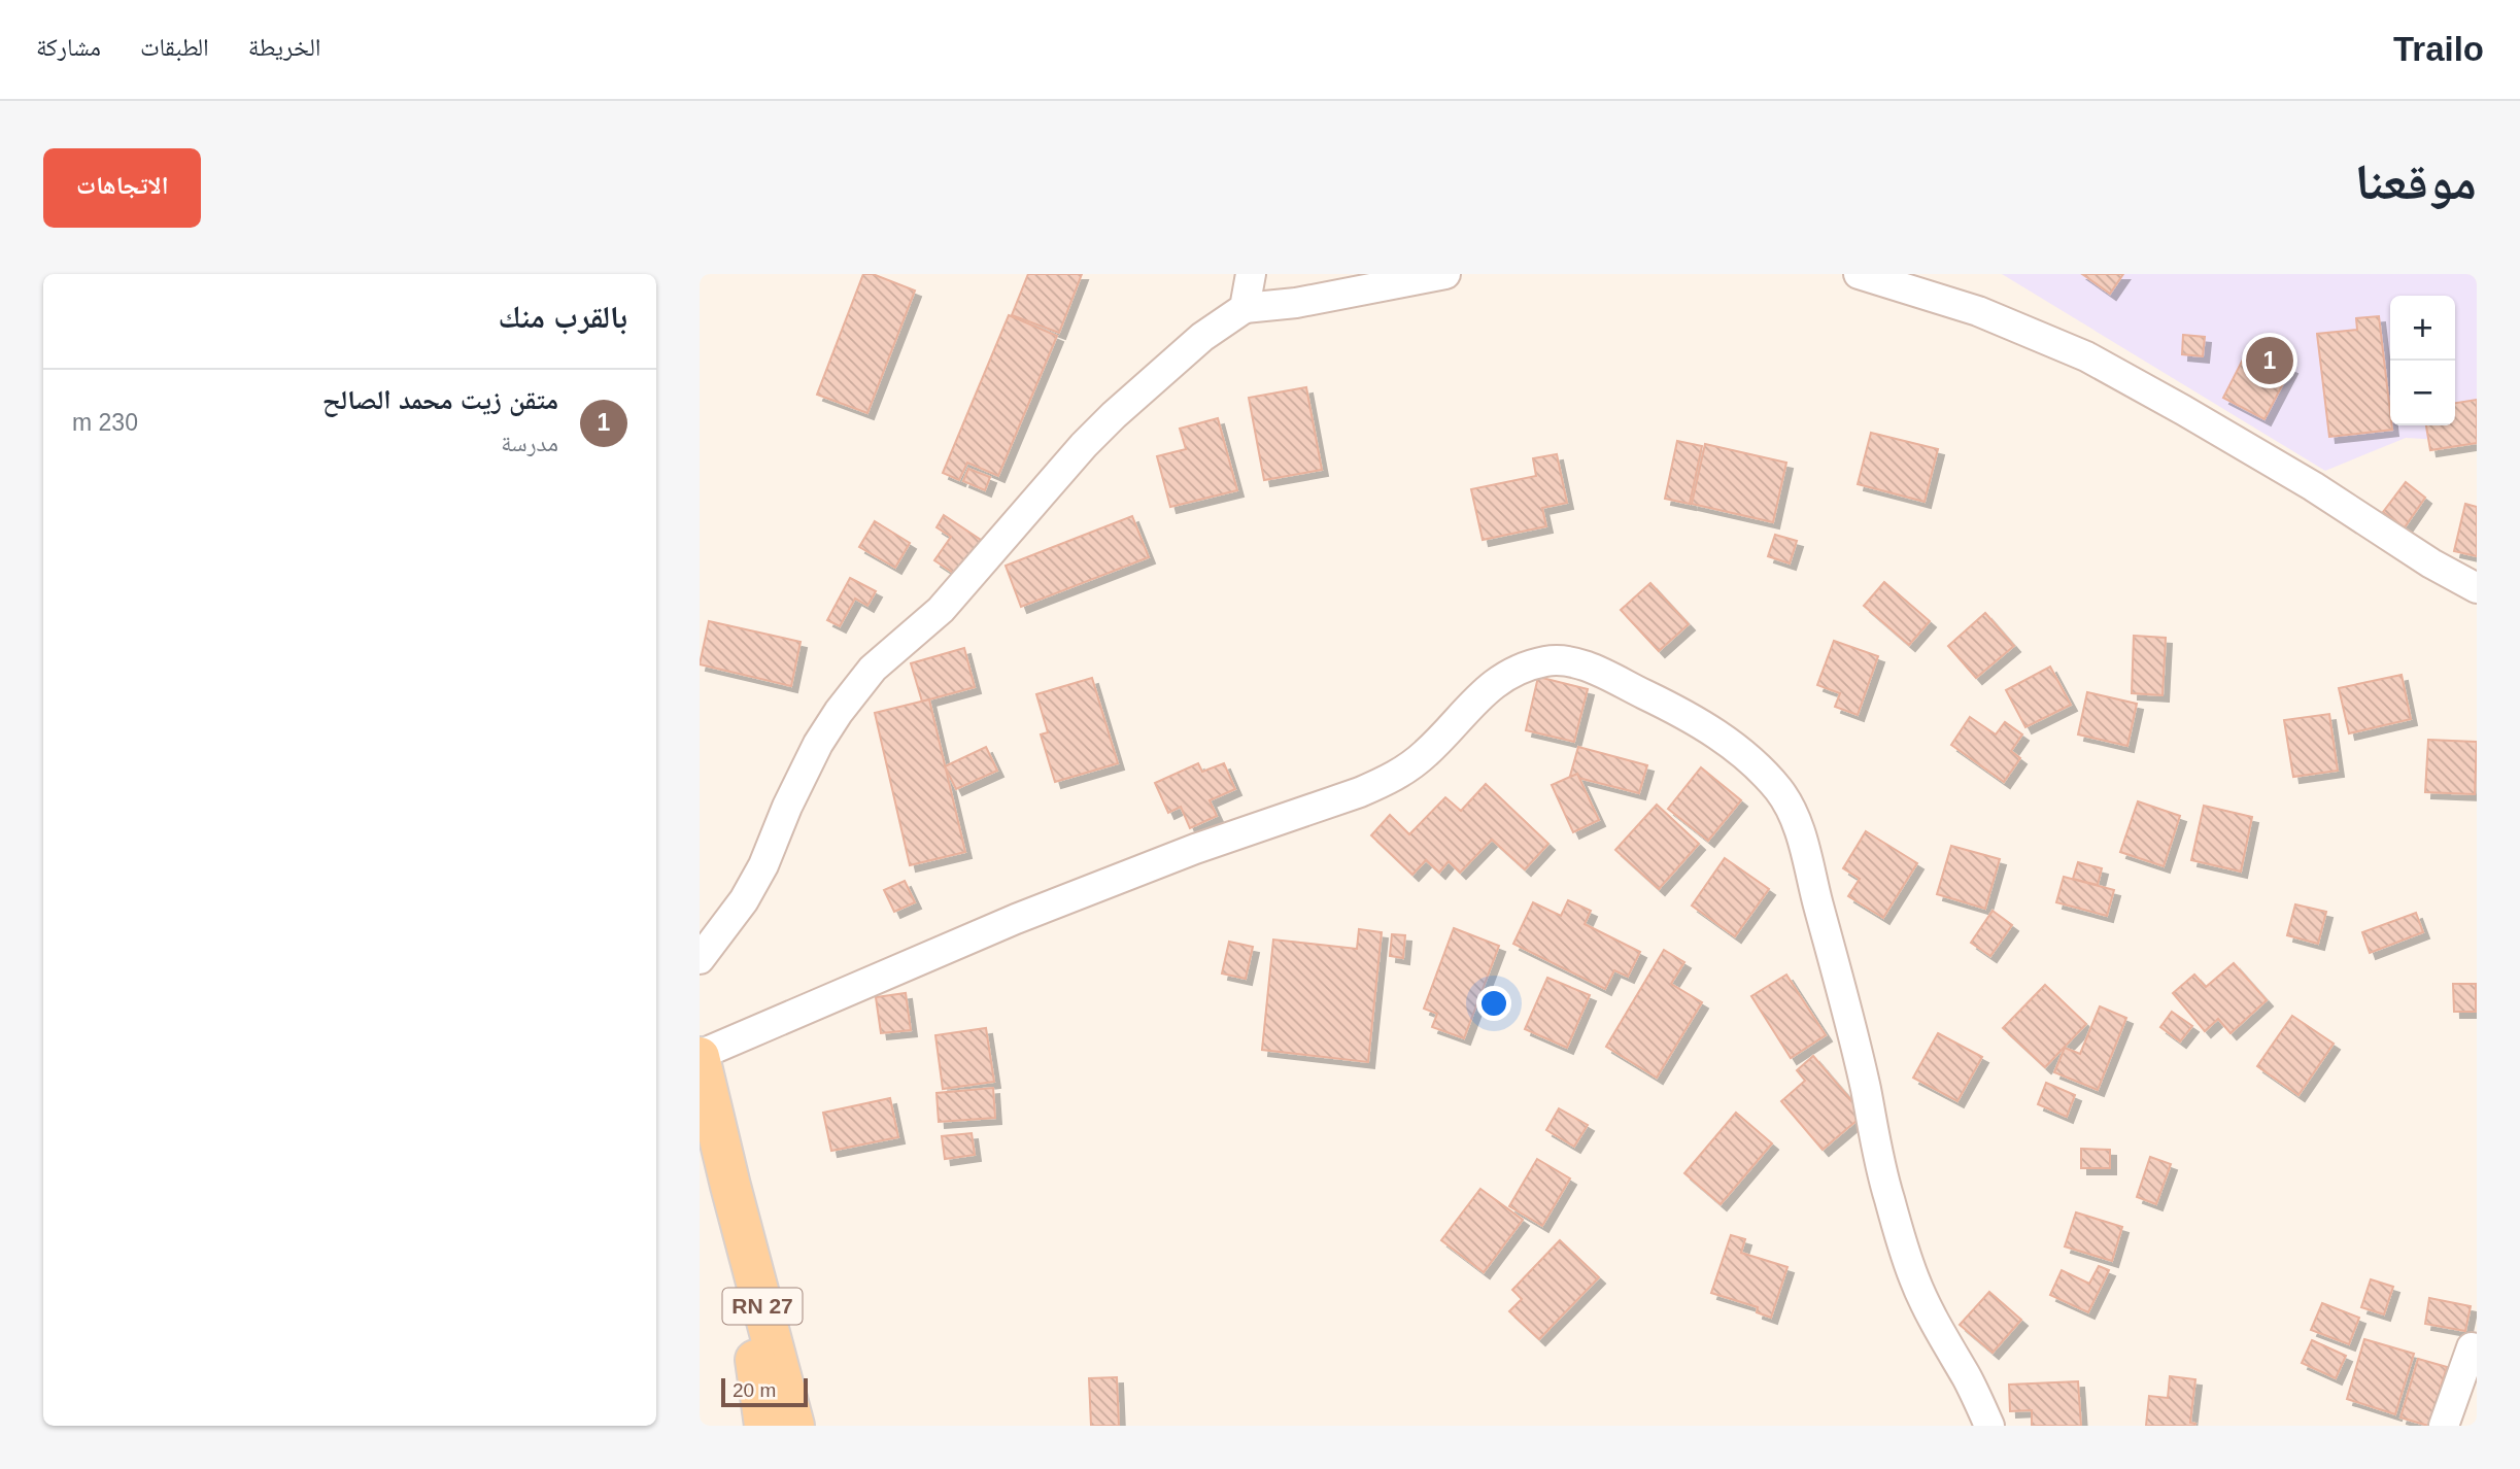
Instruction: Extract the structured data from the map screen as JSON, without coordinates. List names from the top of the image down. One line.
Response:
{"streets":{"main road":["RN 27"]},"scale_bar":"20 m","page":{"header":"Trailo","nav":["الخريطة","الطبقات","مشاركة"],"title":"موقعنا","buttons":"الاتجاهات","heading":"بالقرب منك","map_buttons":["+","−"],"pins":"1","list":[{"mark":"1","name":"متقن زيت محمد الصالح","note":"مدرسة","value":"230 m"}],"scale":"20 m"}}
